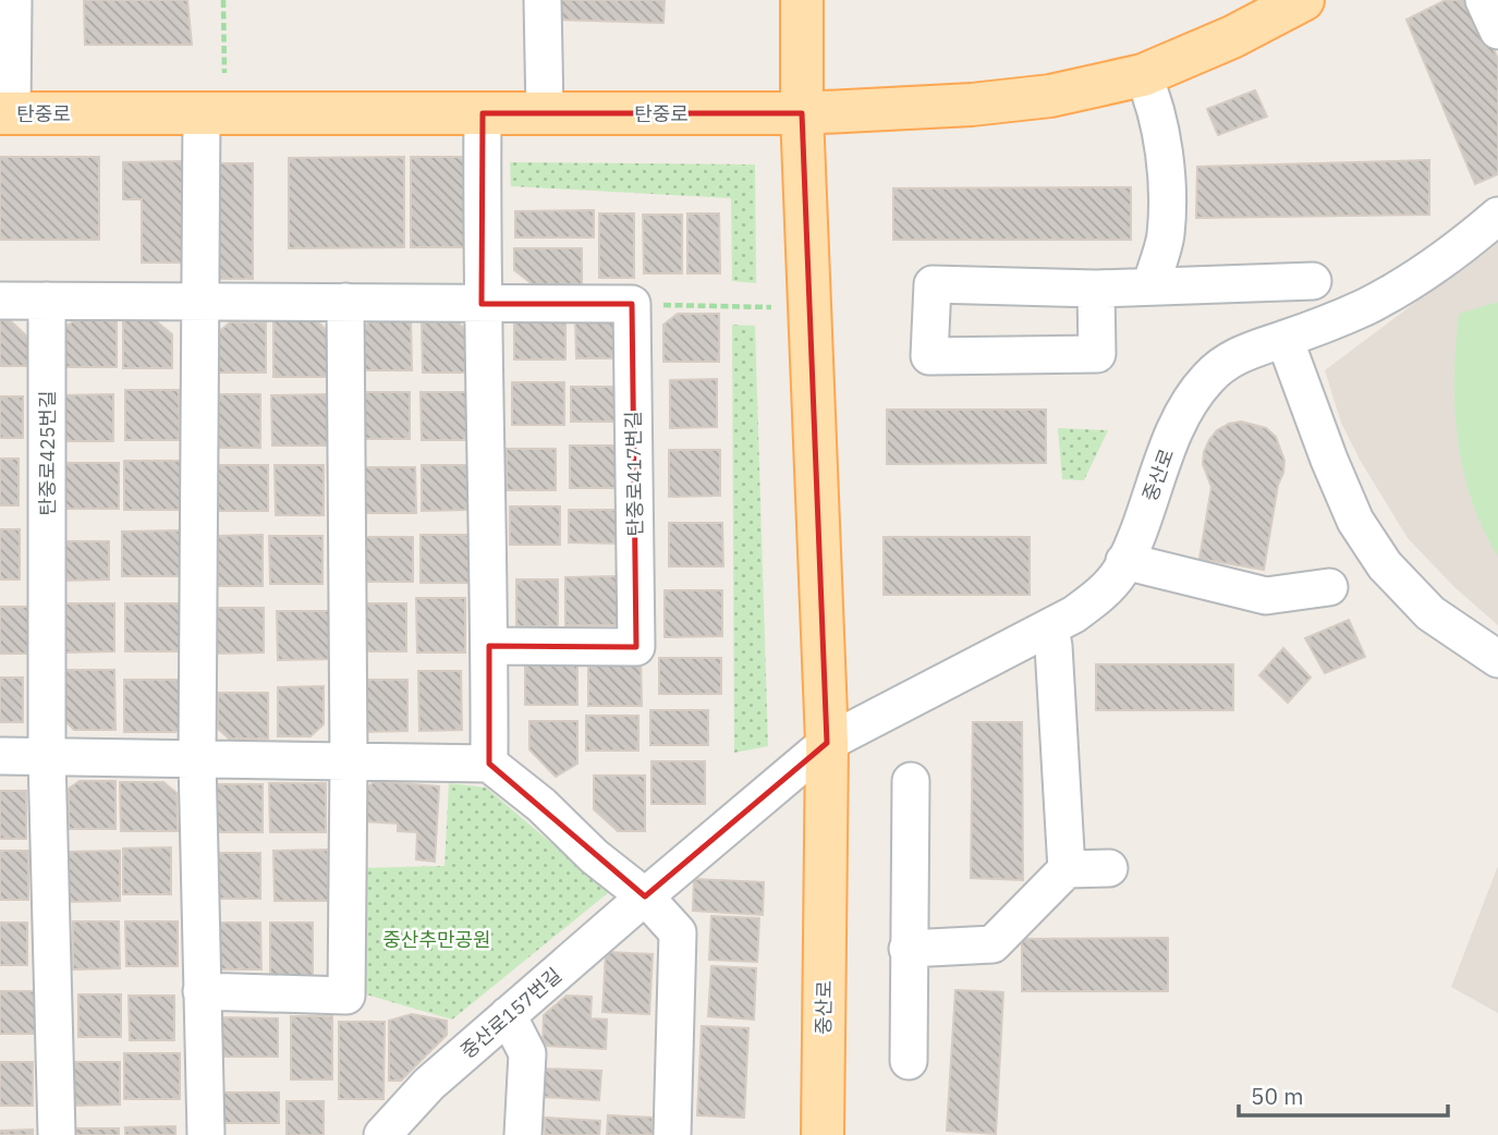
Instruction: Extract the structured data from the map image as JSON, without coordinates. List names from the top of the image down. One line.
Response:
{"streets":{"main road":["탄중로","중산로"],"street":["탄중로425번길","탄중로417번길","중산로157번길"]},"crossings":[["탄중로","중산로"],["중산로","중산로157번길"]],"parks":["중산추만공원"],"scale_bar":"50 m"}
